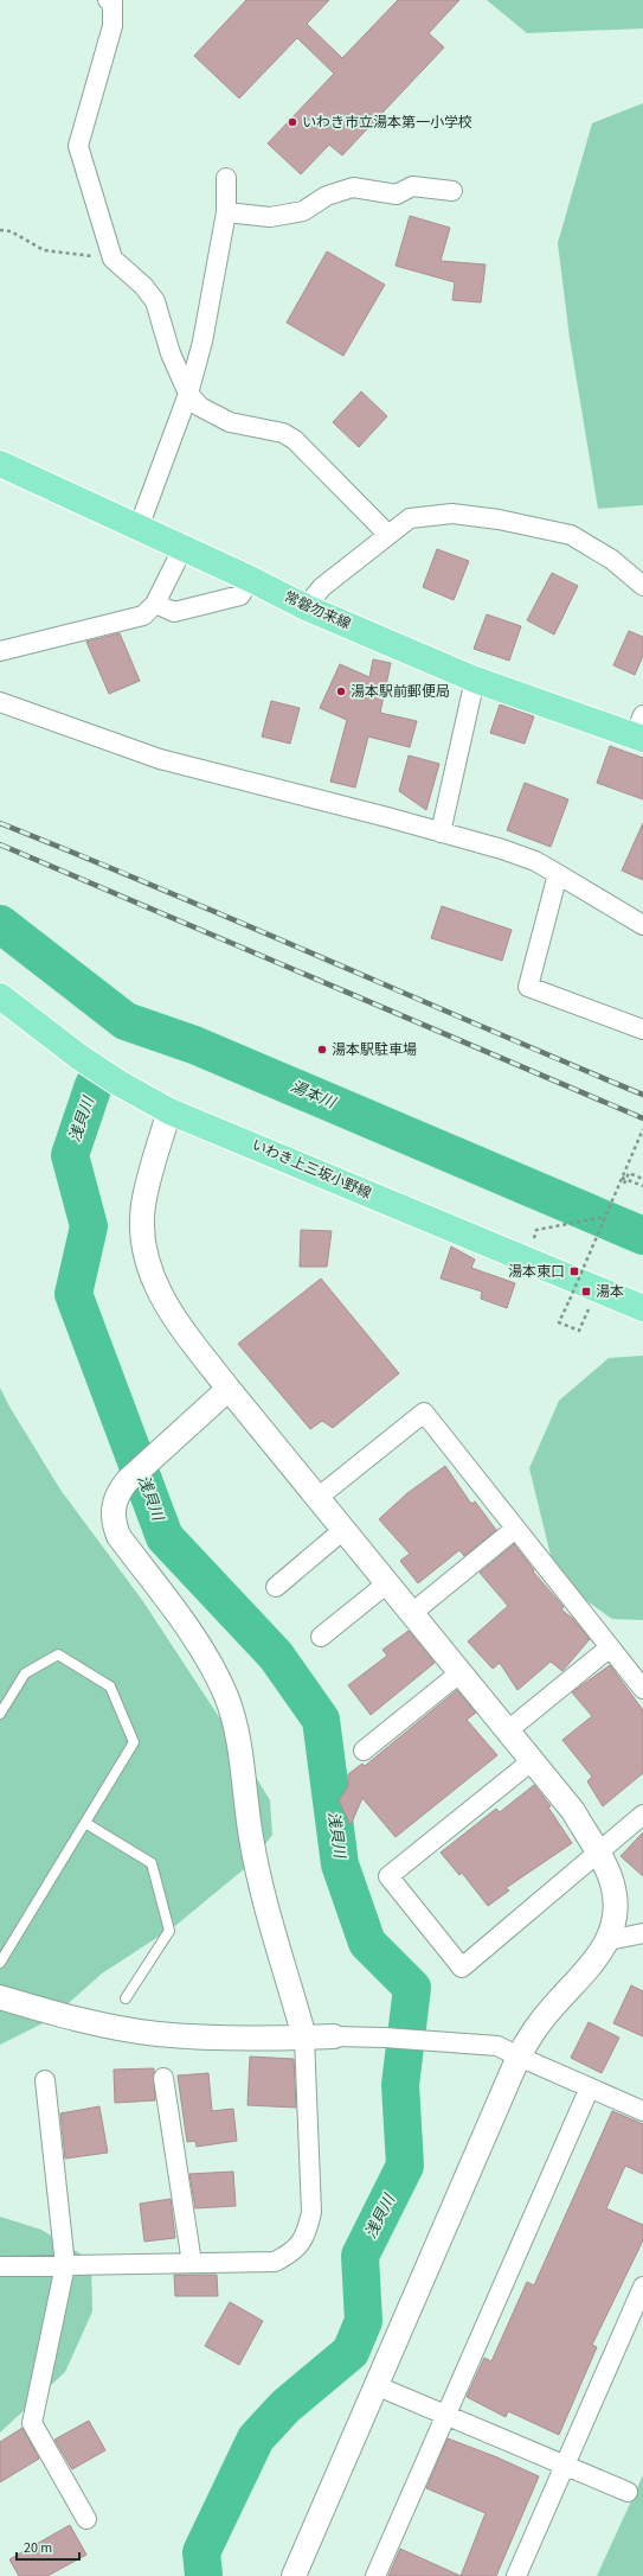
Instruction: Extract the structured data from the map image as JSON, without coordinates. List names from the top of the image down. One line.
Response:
{"streets":{"main road":["常磐勿来線","いわき上三坂小野線"]},"water":["湯本川","浅貝川"],"places":{"other":["いわき市立湯本第一小学校","湯本駅前郵便局","湯本駅駐車場"],"transit":["湯本東口","湯本"]},"scale_bar":"20 m"}
